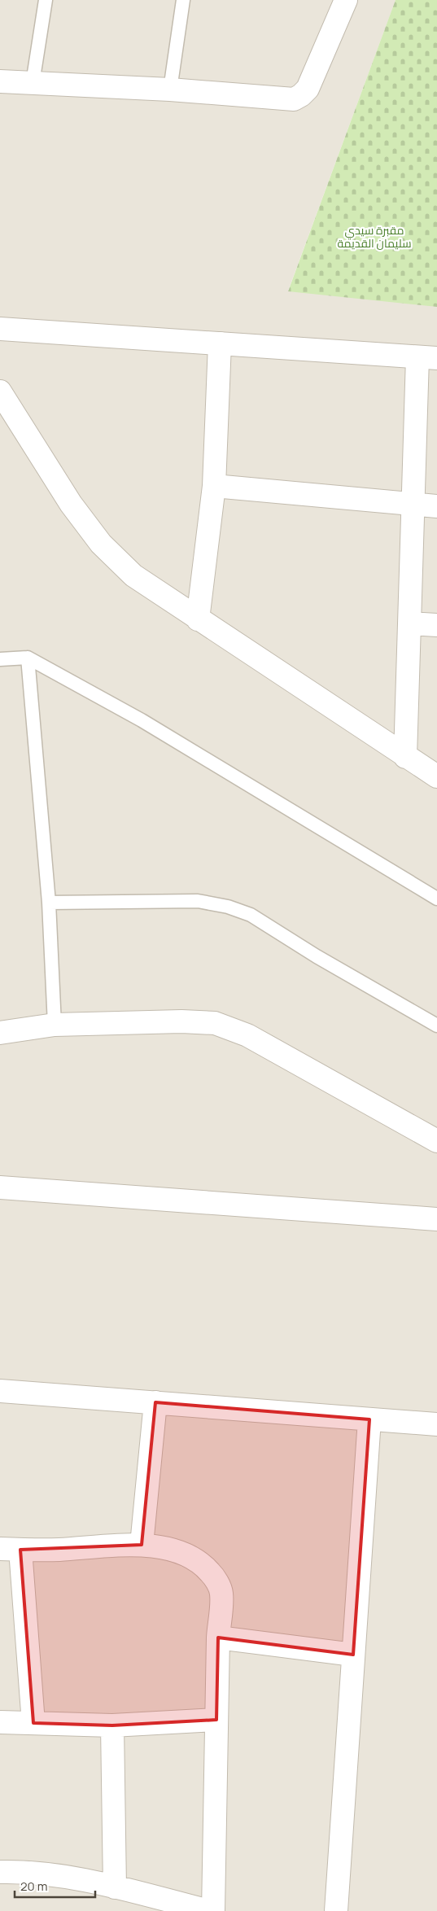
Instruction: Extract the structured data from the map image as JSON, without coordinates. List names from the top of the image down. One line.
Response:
{"parks":["مقبرة سيدي سليمان القديمة"],"scale_bar":"20 m"}
